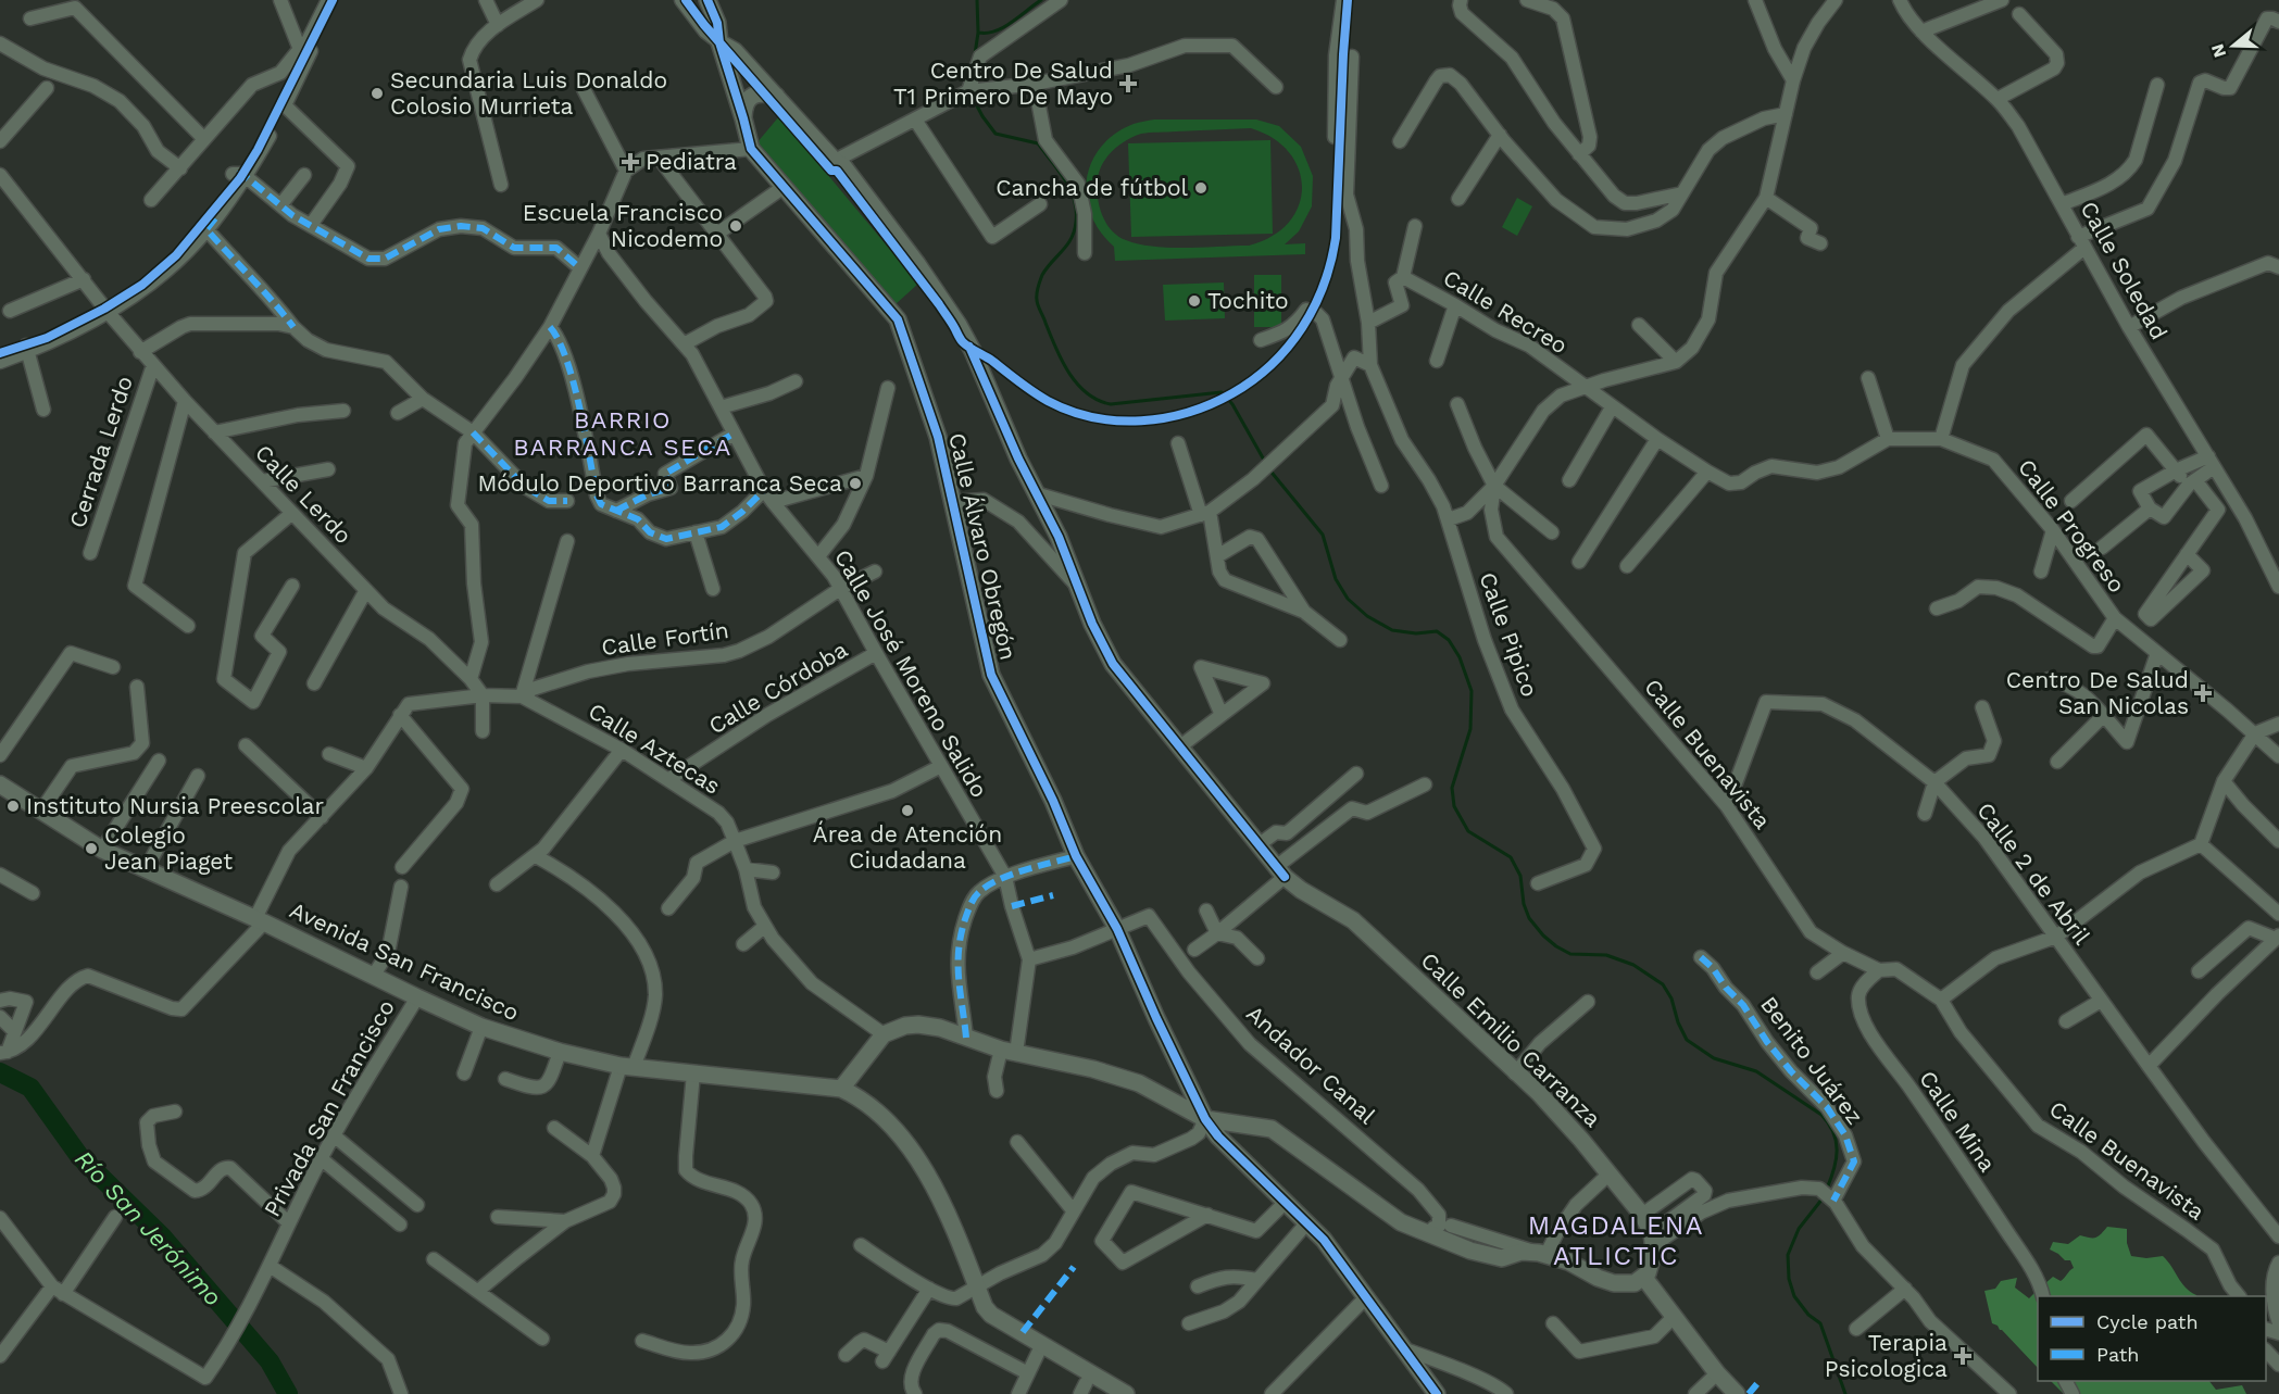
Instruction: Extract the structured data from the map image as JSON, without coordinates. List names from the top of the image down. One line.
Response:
{"streets":{"street":["Calle Soledad","Calle Recreo","Cerrada Lerdo","Calle Lerdo","Calle Progreso","Calle Álvaro Obregón","Calle Pipico","Calle Fortín","Calle José Moreno Salido","Calle Córdoba","Calle Aztecas","Calle Buenavista","Calle 2 de Abril","Avenida San Francisco","Calle Emilio Carranza","Benito Juárez","Andador Canal","Privada San Francisco","Calle Mina"]},"crossings":[["Calle Recreo","Calle Progreso"],["Cerrada Lerdo","Calle Lerdo"],["Calle Lerdo","Calle Aztecas"],["Calle Álvaro Obregón","Calle Emilio Carranza"],["Calle Álvaro Obregón","Andador Canal"],["Calle Fortín","Calle José Moreno Salido"],["Calle Fortín","Calle Aztecas"],["Calle José Moreno Salido","Calle Córdoba"],["Calle Córdoba","Calle Aztecas"],["Calle Buenavista","Calle 2 de Abril"],["Calle Buenavista","Calle Mina"],["Avenida San Francisco","Privada San Francisco"]],"districts":["BARRIO BARRANCA SECA","MAGDALENA ATLICTIC"],"water":["Río San Jerónimo"],"places":{"health":["Centro De Salud T1 Primero De Mayo","Pediatra","Centro De Salud San Nicolas","Terapia Psicologica"],"other":["Secundaria Luis Donaldo Colosio Murrieta","Cancha de fútbol","Escuela Francisco Nicodemo","Tochito","Módulo Deportivo Barranca Seca","Instituto Nursia Preescolar","Área de Atención Ciudadana","Colegio Jean Piaget"]},"legend":["Cycle path","Path"],"north":"left"}
